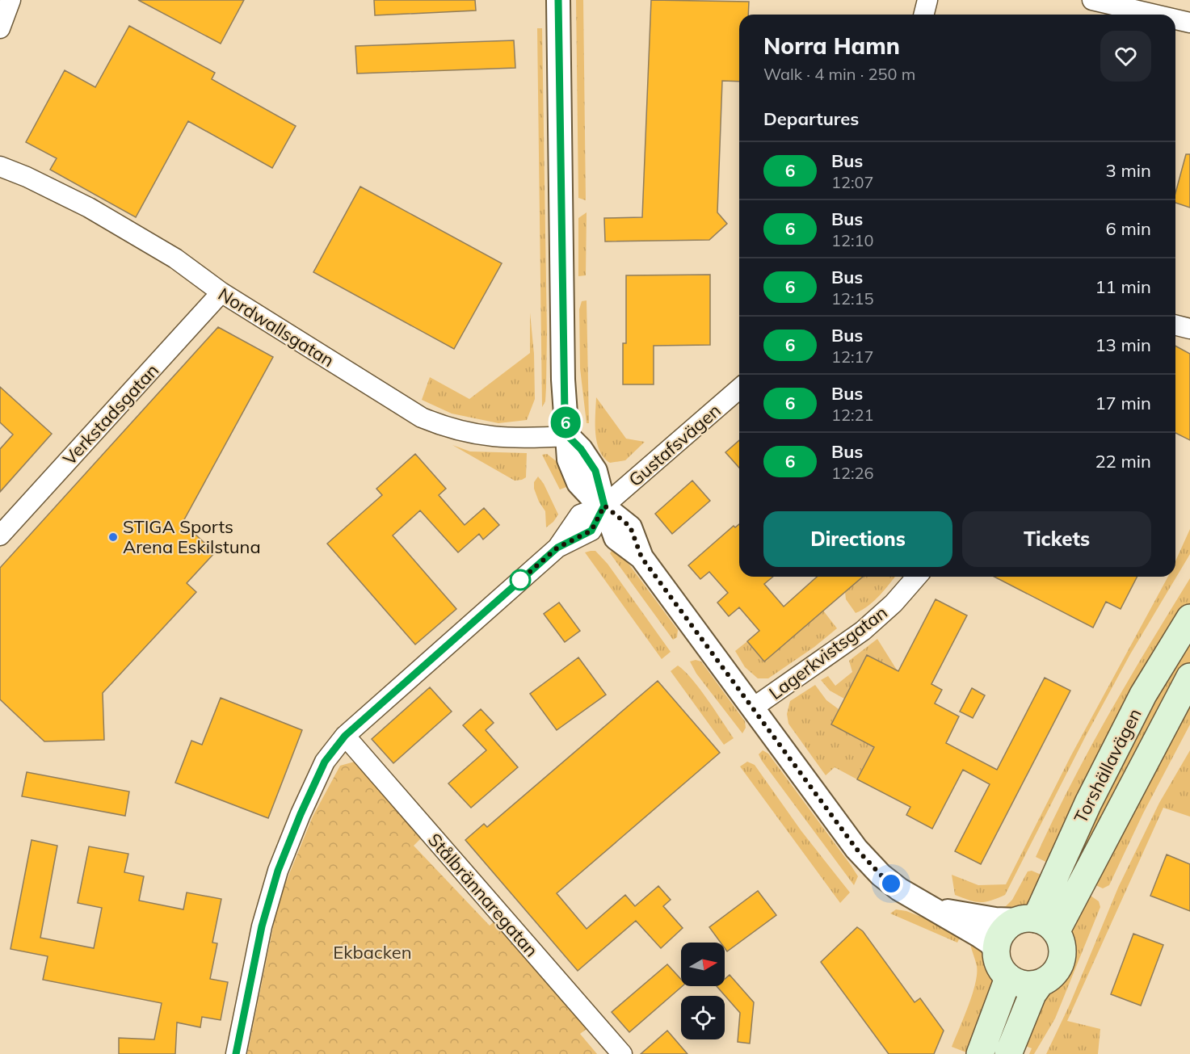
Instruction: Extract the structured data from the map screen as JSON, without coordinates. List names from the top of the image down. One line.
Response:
{"streets":{"main road":["Torshällavägen"],"street":["Nordwallsgatan","Verkstadsgatan","Gustafsvägen","Lagerkvistsgatan","Stålbrännaregatan"]},"crossings":[["Nordwallsgatan","Verkstadsgatan"],["Gustafsvägen","Stålbrännaregatan"]],"parks":["Ekbacken"],"places":["STIGA Sports Arena Eskilstuna"],"lines":["bus line 6"],"north":"right","page":{"on_map":"6","heading":[["Norra Hamn","Walk · 4 min · 250 m"],"Departures"],"list":[{"mark":"6","name":"Bus","note":"12:07","value":"3 min"},{"mark":"6","name":"Bus","note":"12:10","value":"6 min"},{"mark":"6","name":"Bus","note":"12:15","value":"11 min"},{"mark":"6","name":"Bus","note":"12:17","value":"13 min"},{"mark":"6","name":"Bus","note":"12:21","value":"17 min"},{"mark":"6","name":"Bus","note":"12:26","value":"22 min"}],"buttons":["Directions","Tickets"]}}
